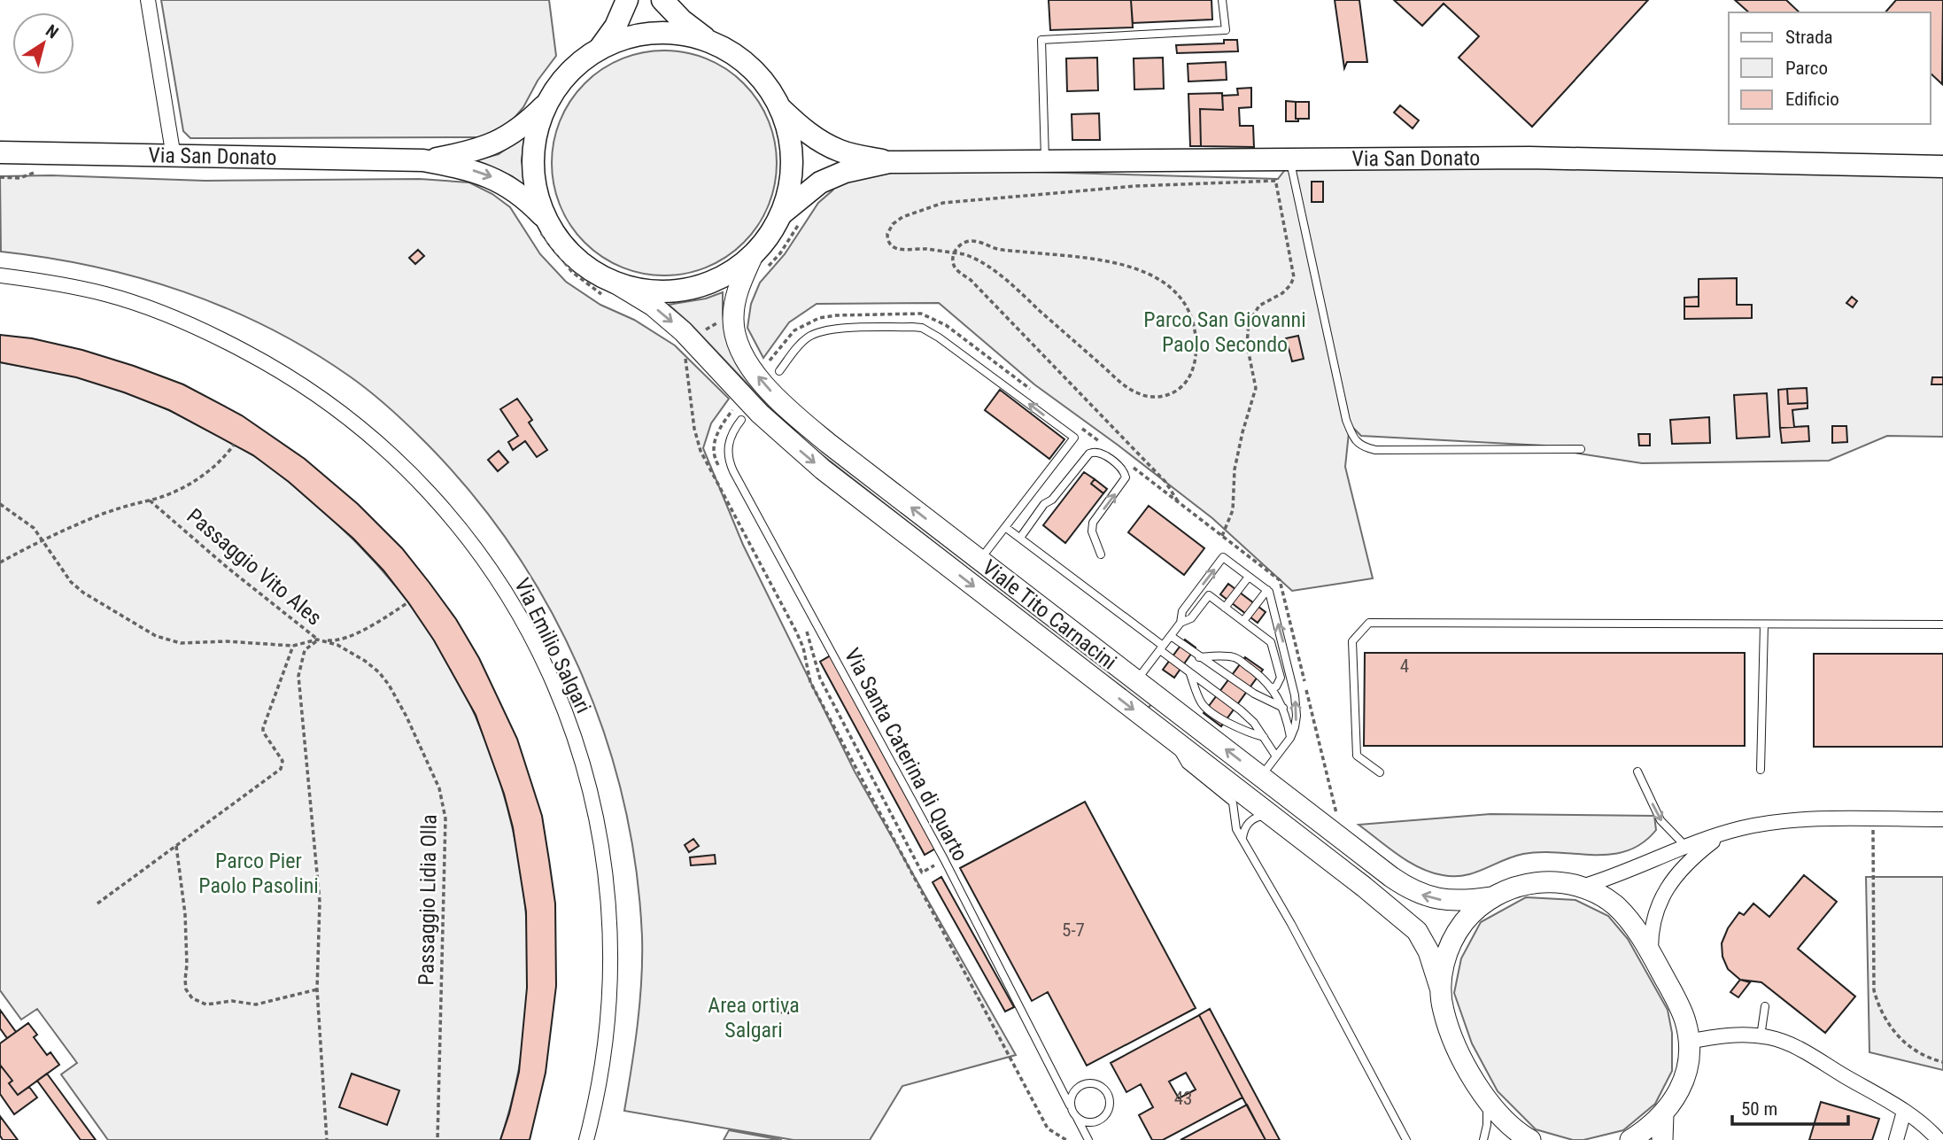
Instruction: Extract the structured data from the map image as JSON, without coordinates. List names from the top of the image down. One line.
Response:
{"streets":{"main road":["Via San Donato","Viale Tito Carnacini"],"street":["Via Emilio Salgari"],"lane":["Via Santa Caterina di Quarto"],"path":["Passaggio Vito Ales","Passaggio Lidia Olla"]},"crossings":[["Passaggio Vito Ales","Passaggio Lidia Olla"]],"parks":["Parco San Giovanni Paolo Secondo","Parco Pier Paolo Pasolini","Area ortiva Salgari"],"house_numbers":["4","5-7","43"],"legend":["Strada","Parco","Edificio"],"scale_bar":"50 m","north":"top right"}
